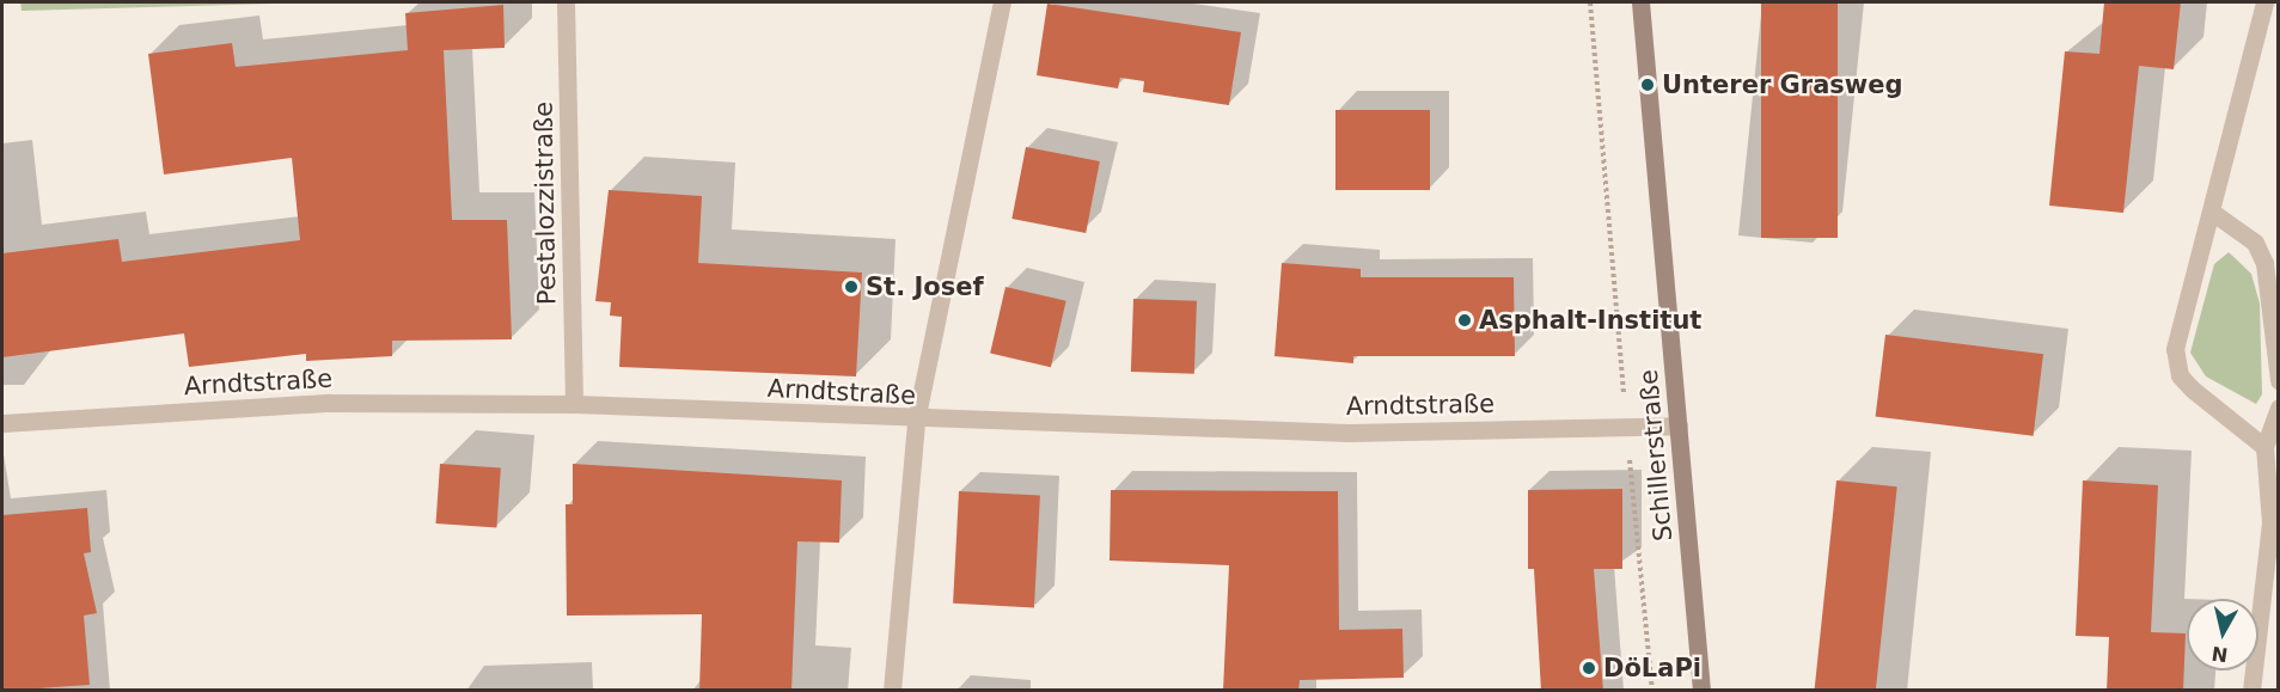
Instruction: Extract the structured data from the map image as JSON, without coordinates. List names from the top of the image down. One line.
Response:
{"streets":{"main road":["Schillerstraße"],"street":["Pestalozzistraße","Arndtstraße"]},"crossings":[["Pestalozzistraße","Arndtstraße"],["Arndtstraße","Schillerstraße"]],"places":["Unterer Grasweg","St. Josef","Asphalt-Institut","DöLaPi"],"north":"bottom"}
